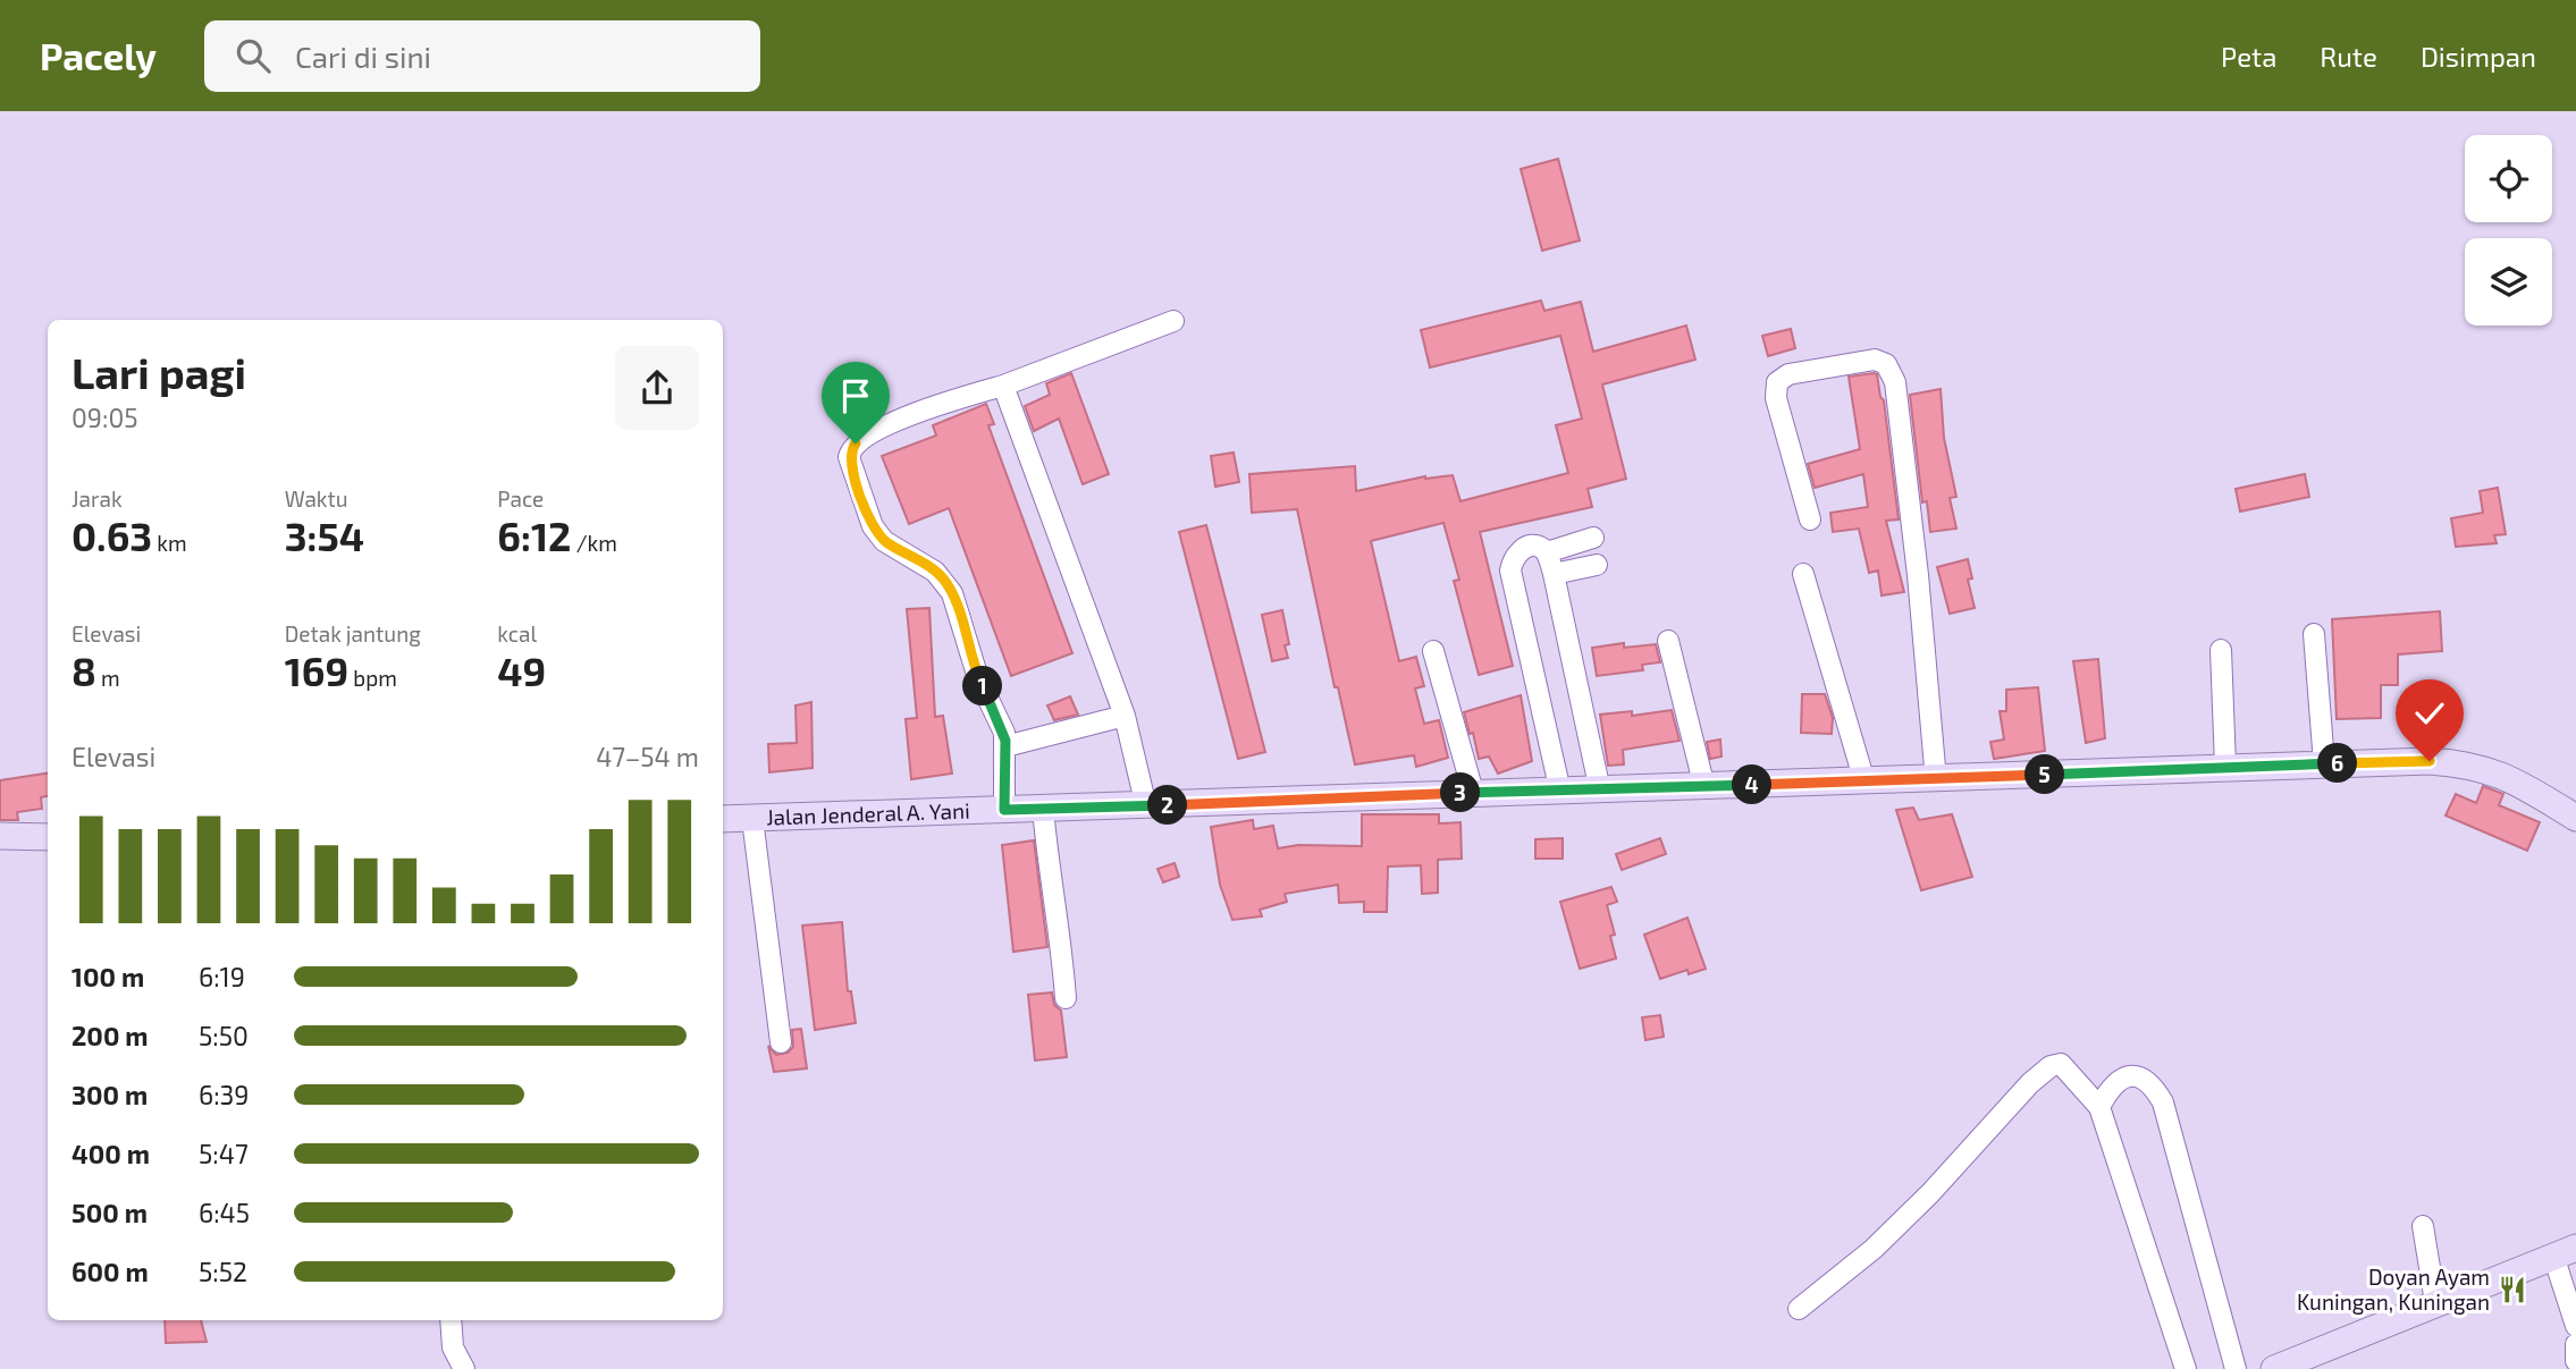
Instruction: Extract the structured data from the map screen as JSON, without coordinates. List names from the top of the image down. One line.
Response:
{"streets":{"main road":["Jalan Jenderal A. Yani"]},"places":{"restaurant":["Doyan Ayam Kuningan, Kuningan"]},"page":{"header":"Pacely","search":"Cari di sini","nav":["Peta","Rute","Disimpan"],"heading":["Lari pagi","09:05"],"stats":[["Jarak","0.63 km"],["Waktu","3:54"],["Pace","6:12 /km"],["Elevasi","8 m"],["Detak jantung","169 bpm"],["kcal","49"]],"pins":["1","6","5","4","3","2"],"chart":["Elevasi","47–54 m"],"list":[{"name":"100 m","note":"6:19"},{"name":"200 m","note":"5:50"},{"name":"300 m","note":"6:39"},{"name":"400 m","note":"5:47"},{"name":"500 m","note":"6:45"},{"name":"600 m","note":"5:52"}]}}
